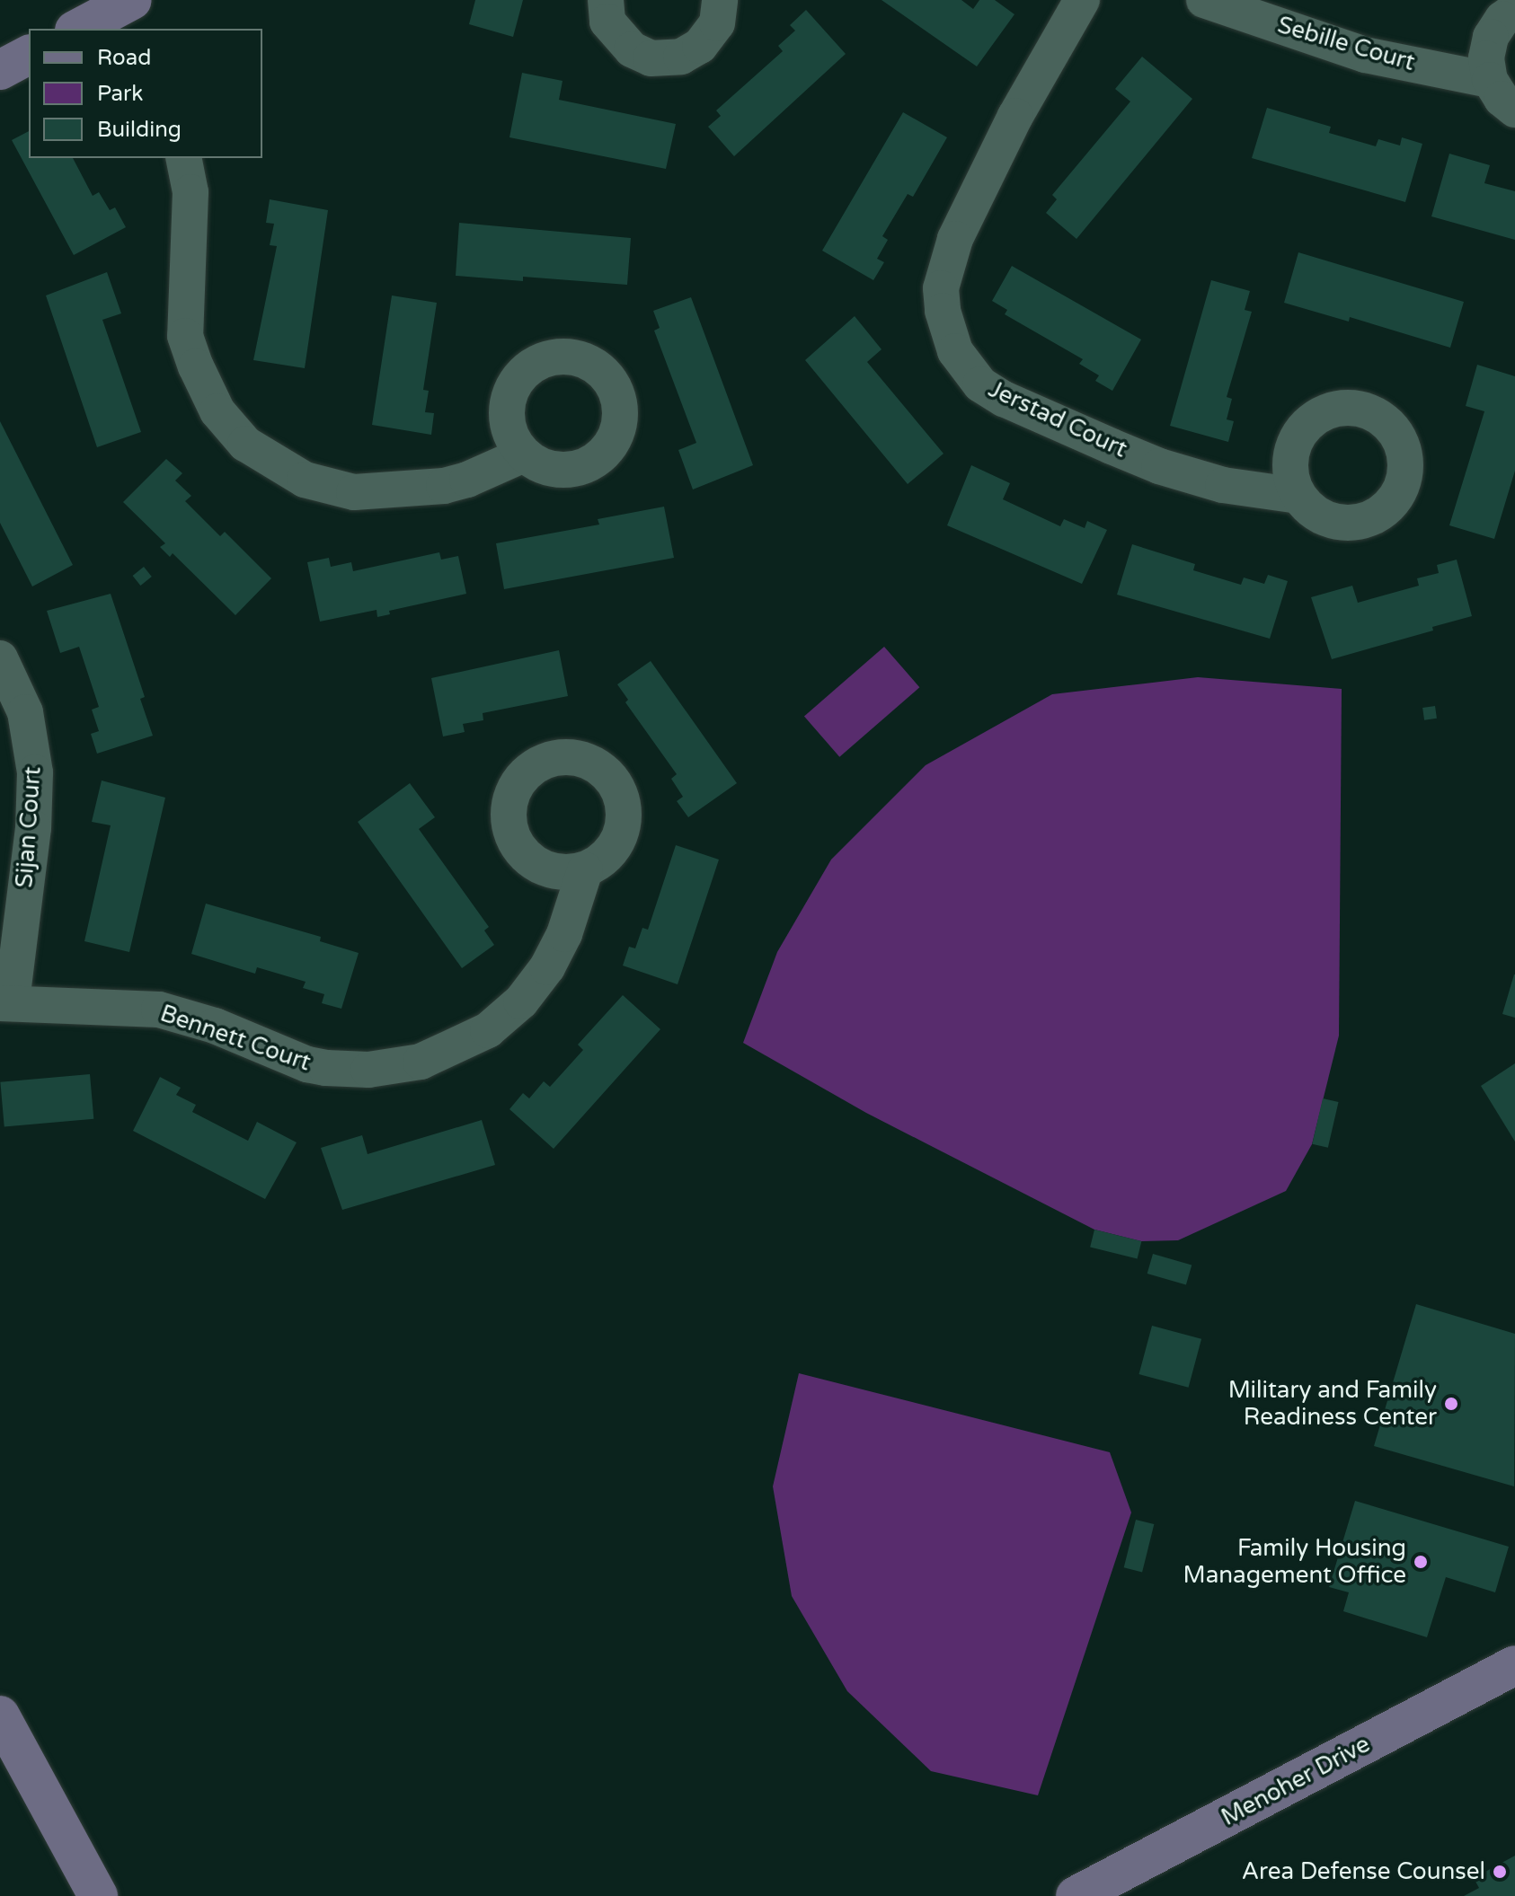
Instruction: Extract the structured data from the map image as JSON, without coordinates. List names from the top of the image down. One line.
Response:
{"streets":{"street":["Sebille Court","Jerstad Court","Sijan Court","Bennett Court","Menoher Drive"]},"crossings":[["Sijan Court","Bennett Court"]],"places":["Military and Family Readiness Center","Family Housing Management Office","Area Defense Counsel"],"legend":["Road","Park","Building"]}
